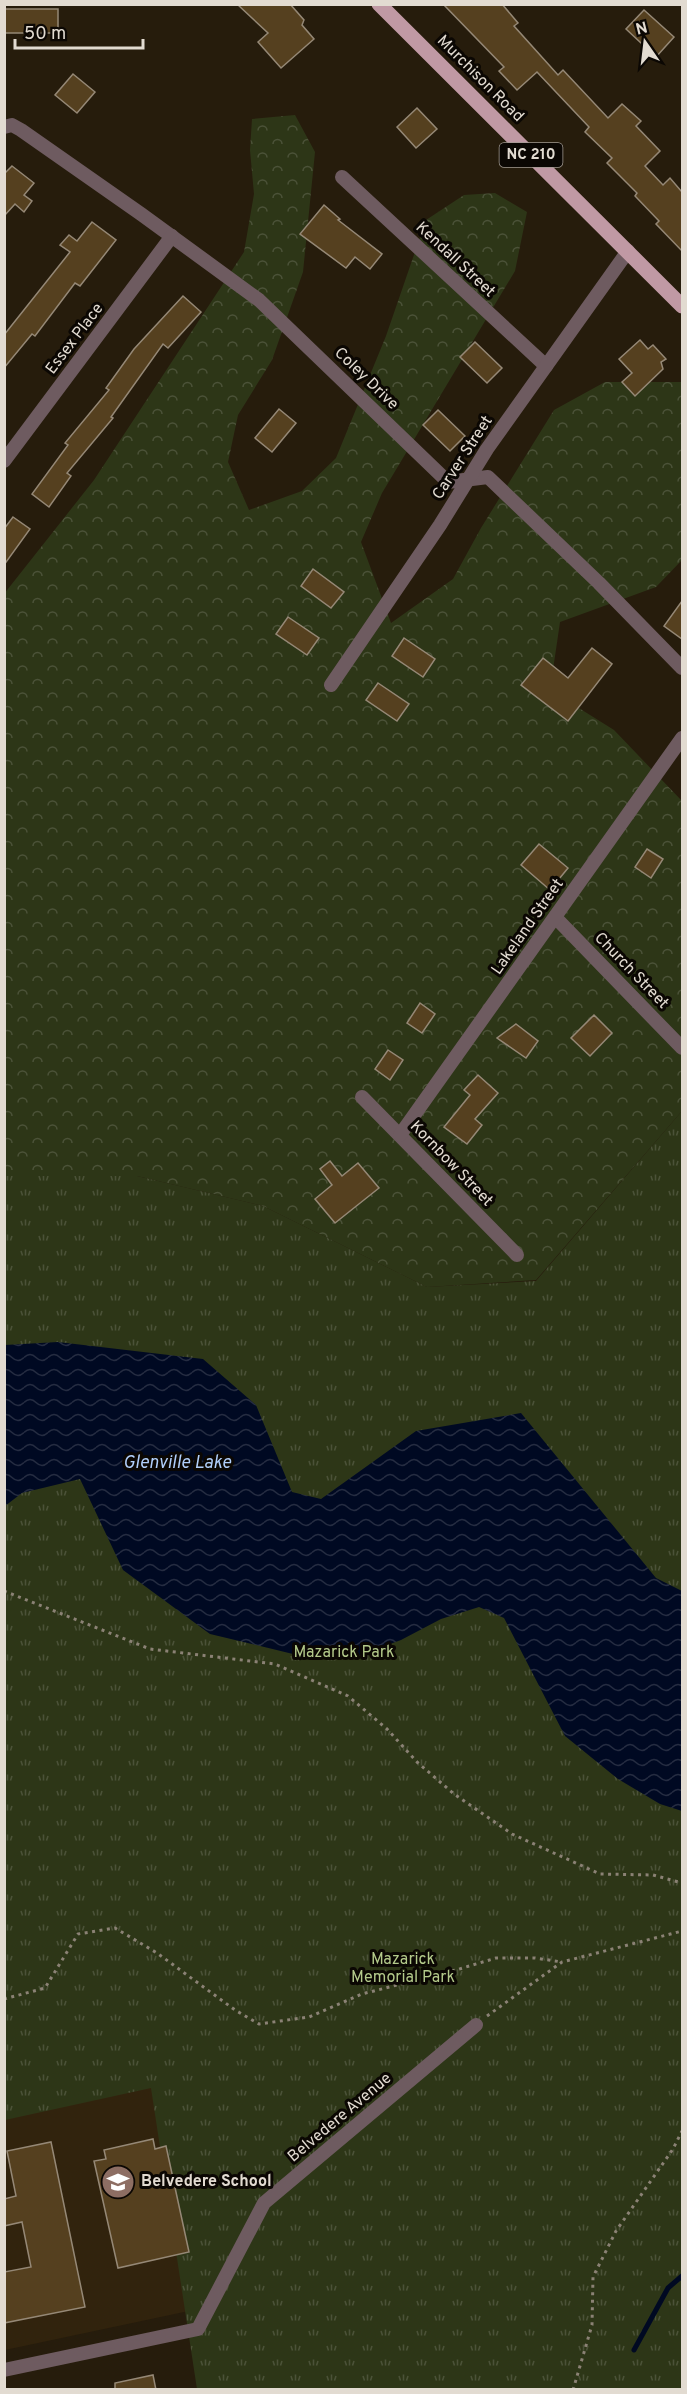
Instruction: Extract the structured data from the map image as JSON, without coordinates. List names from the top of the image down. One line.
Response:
{"streets":{"main road":["Murchison Road","NC 210"],"street":["Kendall Street","Essex Place","Coley Drive","Carver Street","Lakeland Street","Church Street","Kornbow Street","Belvedere Avenue"]},"crossings":[["Murchison Road","Carver Street"],["Kendall Street","Carver Street"],["Essex Place","Coley Drive"],["Coley Drive","Carver Street"],["Lakeland Street","Church Street"],["Lakeland Street","Kornbow Street"]],"water":["Glenville Lake"],"parks":["Mazarick Park","Mazarick Memorial Park"],"places":{"school or university":["Belvedere School"]},"scale_bar":"50 m","north":"top"}
